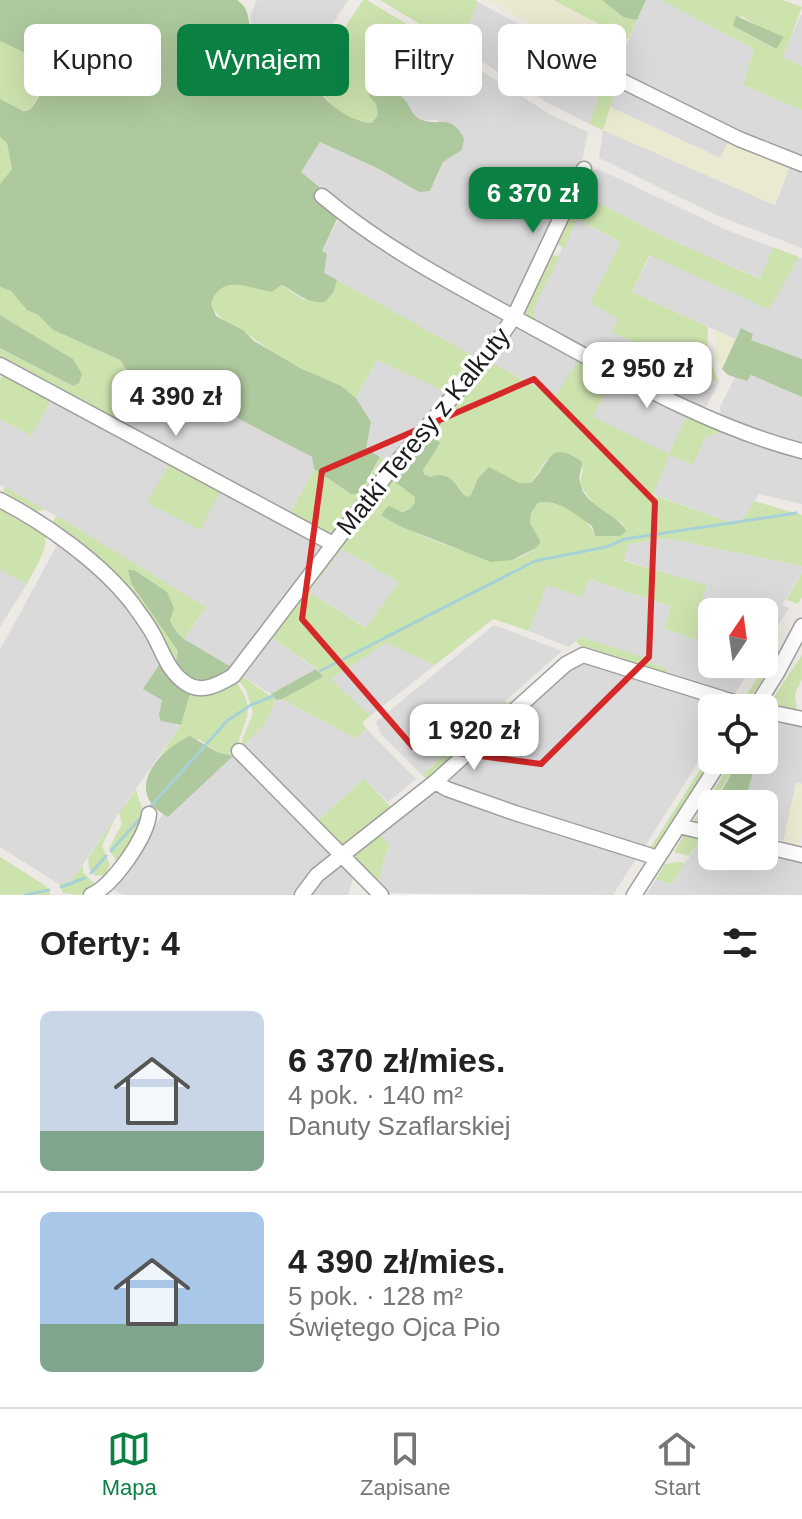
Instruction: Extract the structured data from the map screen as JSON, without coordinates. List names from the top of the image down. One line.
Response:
{"streets":{"street":["Matki Teresy z Kalkuty"]},"north":"top","page":{"chip":["Kupno","Wynajem","Filtry","Nowe"],"price":["6 370 zł","2 950 zł","4 390 zł","1 920 zł"],"heading":"Oferty: 4","list":[{"name":"6 370 zł/mies.","note":"4 pok. · 140 m² · Danuty Szaflarskiej"},{"name":"4 390 zł/mies.","note":"5 pok. · 128 m² · Świętego Ojca Pio"}],"tabs":["Mapa","Zapisane","Start"]}}
